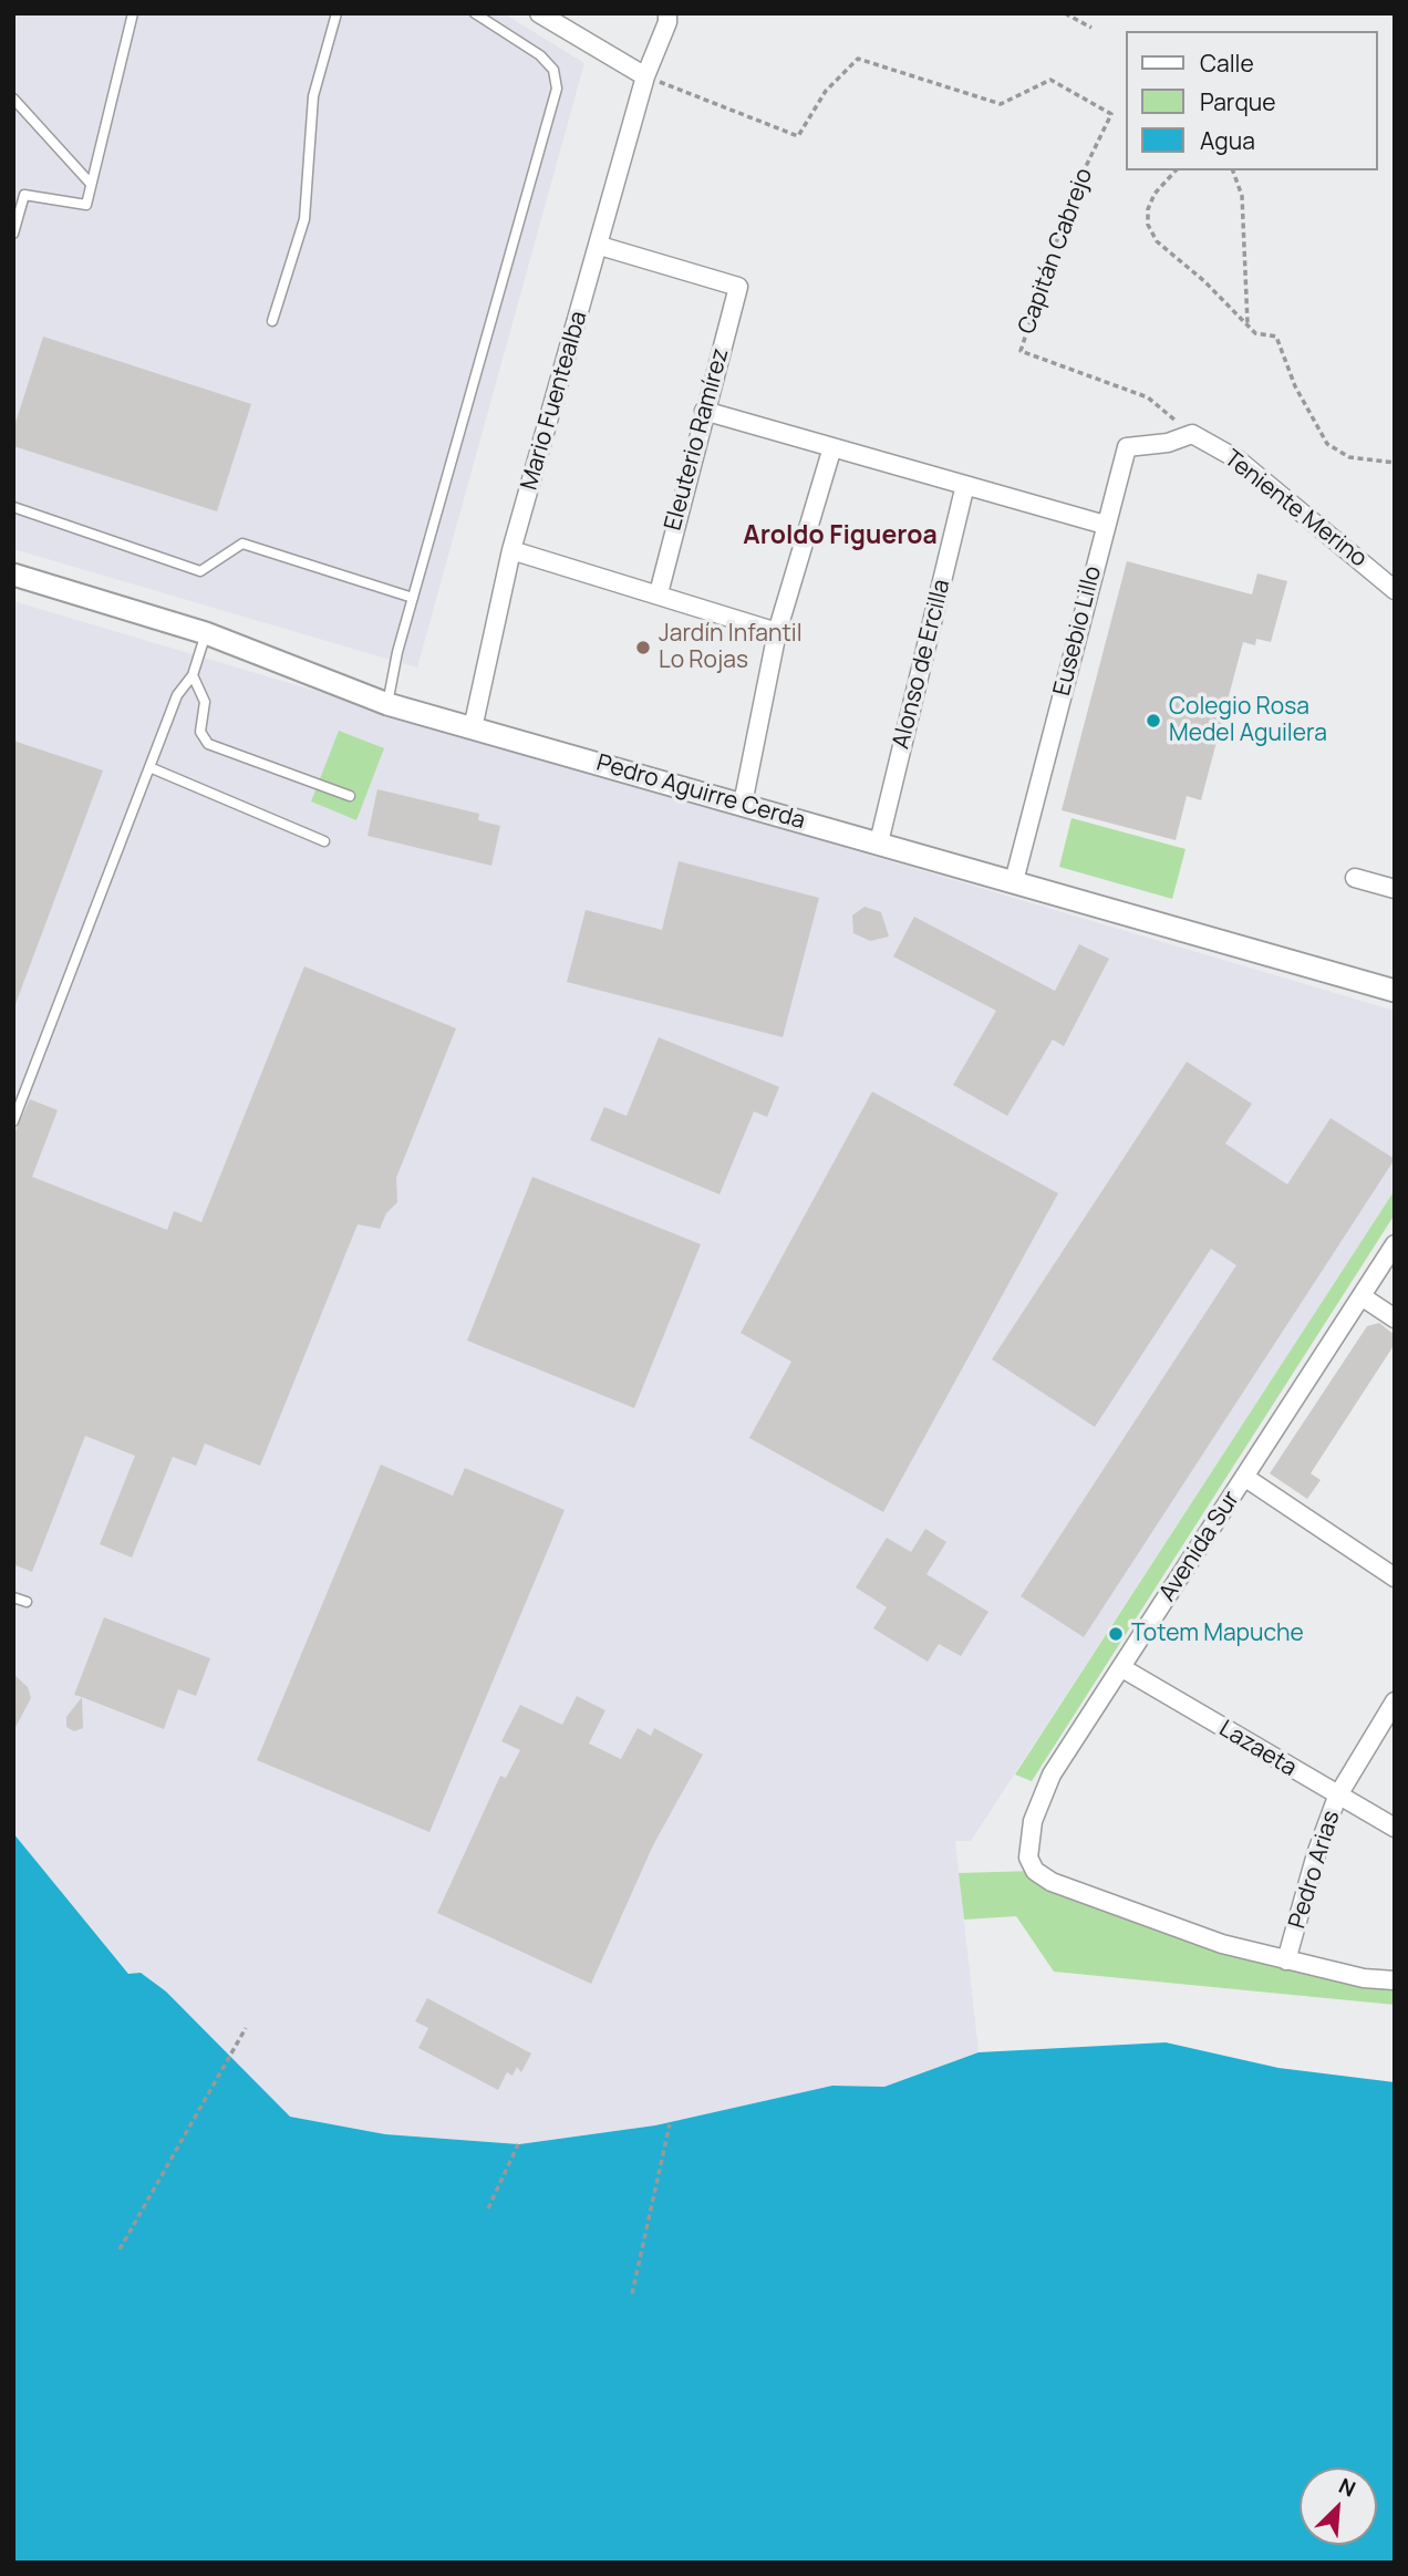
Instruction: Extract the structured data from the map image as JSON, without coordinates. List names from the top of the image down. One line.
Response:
{"streets":{"street":["Mario Fuentealba","Eleuterio Ramírez","Teniente Merino","Eusebio Lillo","Alonso de Ercilla","Pedro Aguirre Cerda","Avenida Sur","Lazaeta","Pedro Arias"],"path":["Capitán Cabrejo"]},"crossings":[["Capitán Cabrejo","Mario Fuentealba"],["Capitán Cabrejo","Teniente Merino"],["Capitán Cabrejo","Eusebio Lillo"],["Mario Fuentealba","Eleuterio Ramírez"],["Mario Fuentealba","Pedro Aguirre Cerda"],["Teniente Merino","Eusebio Lillo"],["Eusebio Lillo","Pedro Aguirre Cerda"],["Alonso de Ercilla","Pedro Aguirre Cerda"],["Avenida Sur","Lazaeta"],["Avenida Sur","Pedro Arias"],["Lazaeta","Pedro Arias"]],"districts":["Aroldo Figueroa"],"places":["Jardín Infantil Lo Rojas","Colegio Rosa Medel Aguilera","Totem Mapuche"],"legend":["Calle","Parque","Agua"],"north":"top right"}
